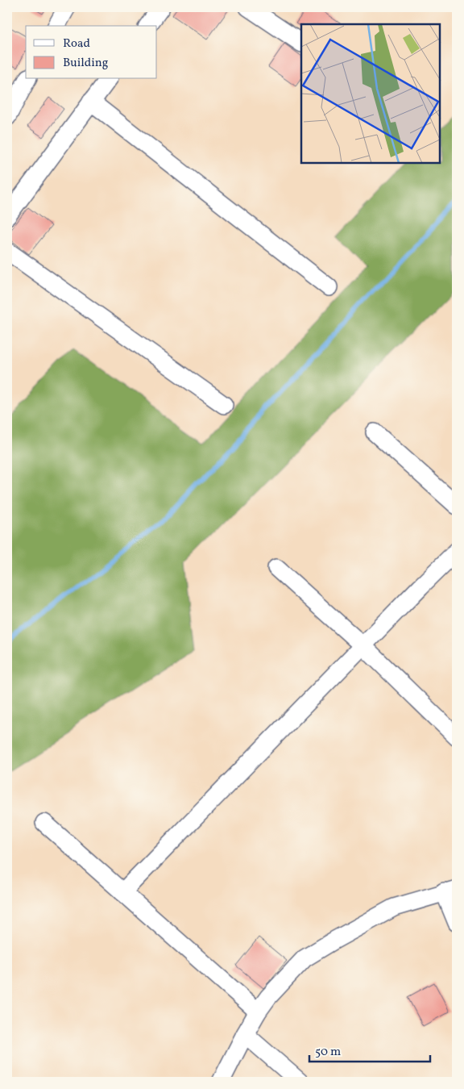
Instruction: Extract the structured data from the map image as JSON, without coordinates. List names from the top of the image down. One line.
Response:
{"legend":["Road","Building"],"scale_bar":"50 m"}
